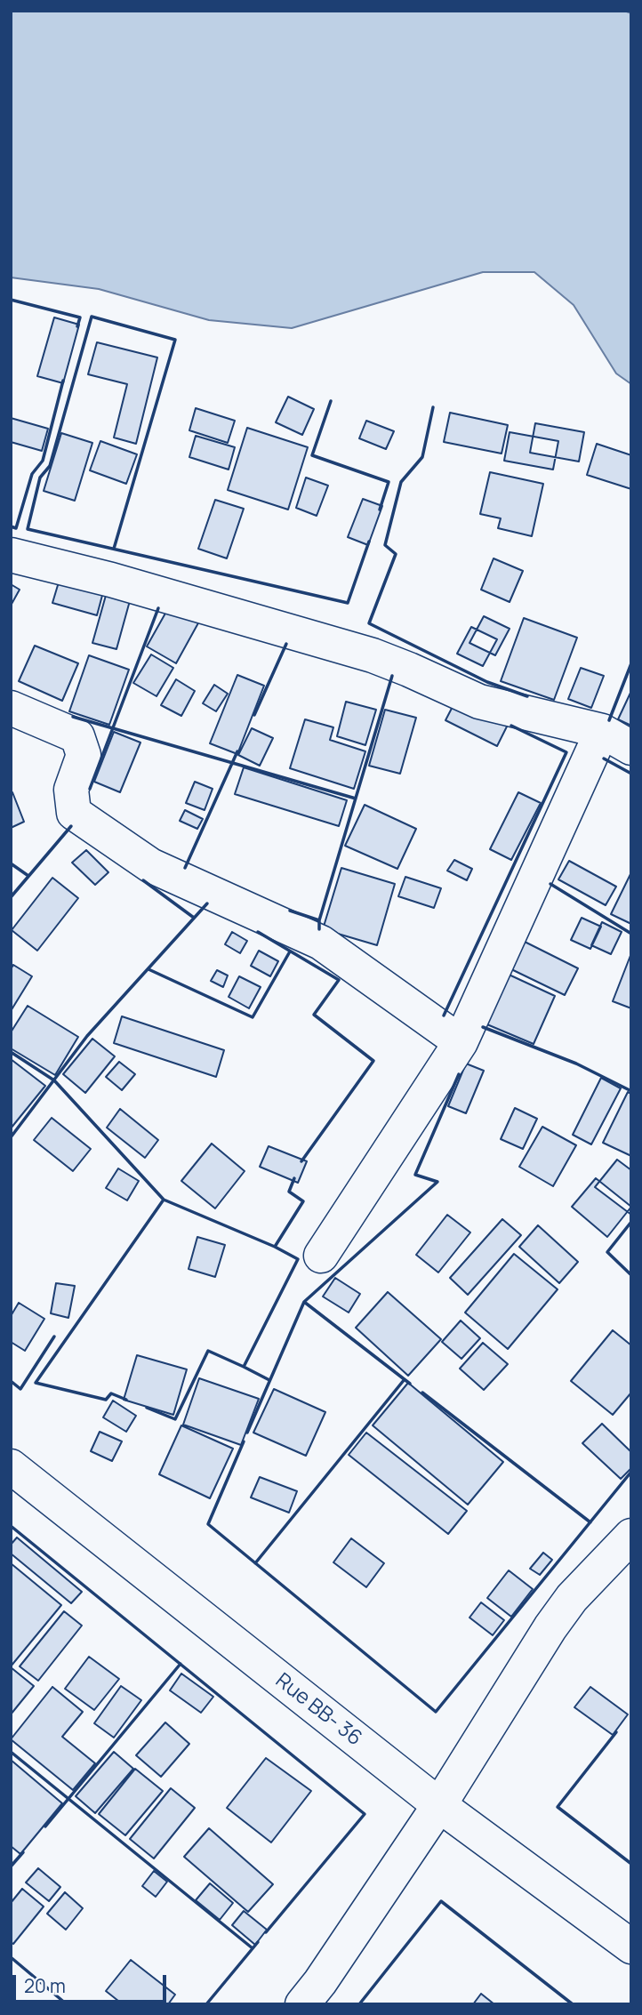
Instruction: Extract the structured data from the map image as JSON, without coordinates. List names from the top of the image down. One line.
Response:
{"streets":{"street":["Rue BB- 36"]},"scale_bar":"20 m"}
